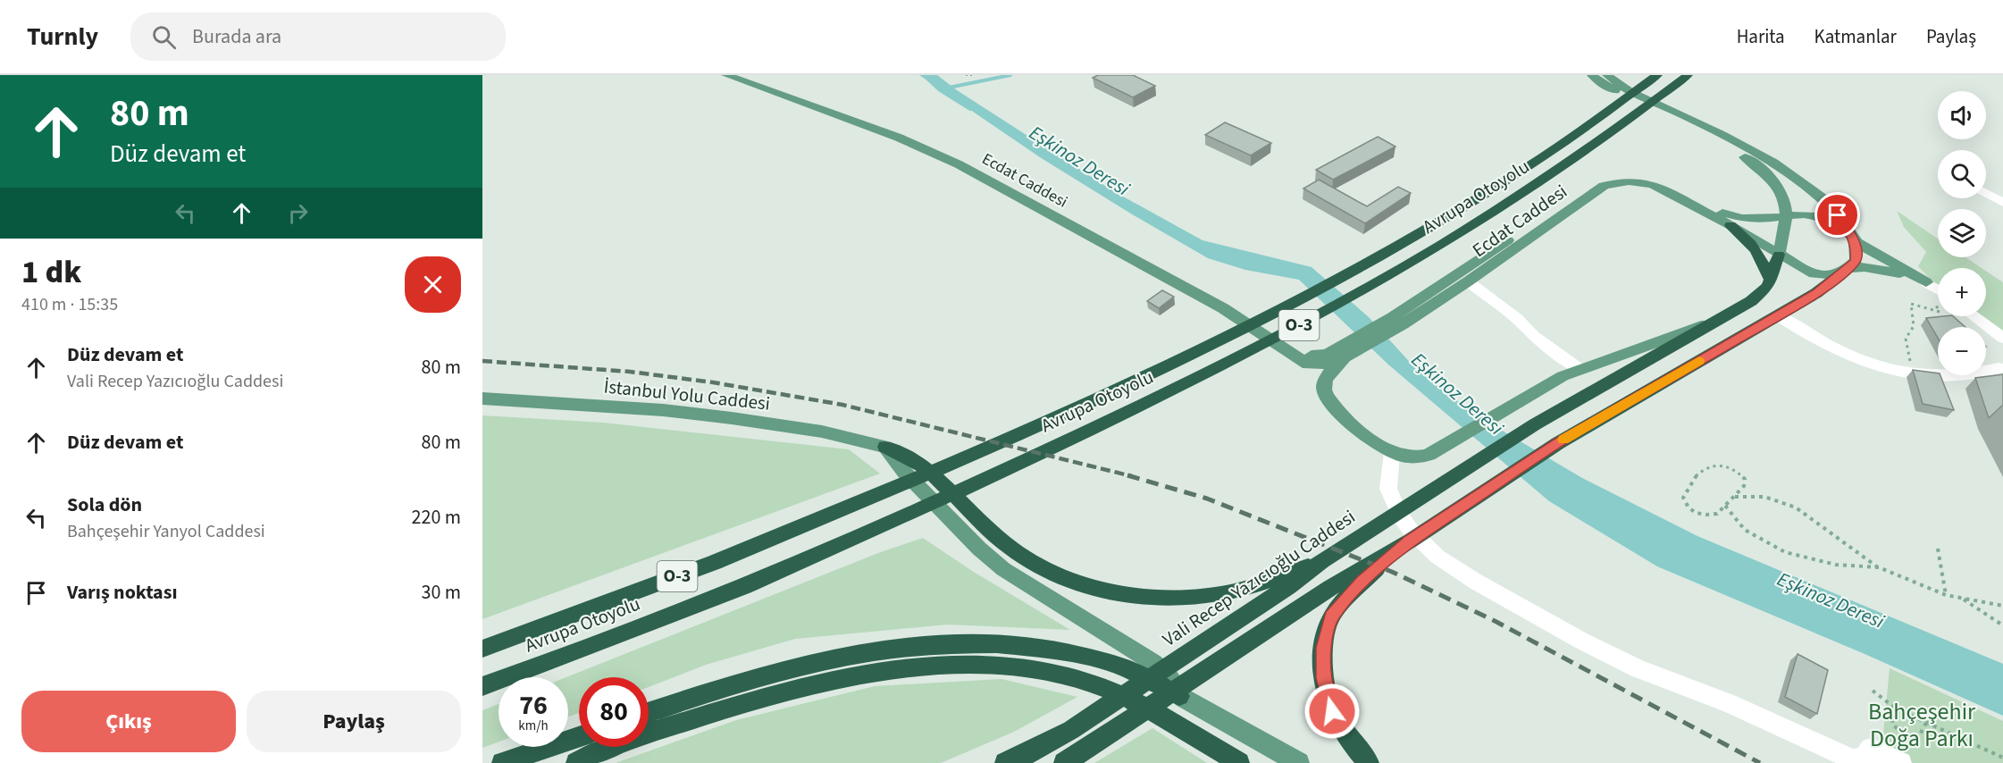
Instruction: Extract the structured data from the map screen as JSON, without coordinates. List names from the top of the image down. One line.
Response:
{"streets":{"highway":["Avrupa Otoyolu","O-3","Vali Recep Yazıcıoğlu Caddesi"],"main road":["Ecdat Caddesi","İstanbul Yolu Caddesi"]},"water":["Eşkinoz Deresi"],"parks":["Bahçeşehir Doğa Parkı"],"page":{"header":"Turnly","search":"Burada ara","nav":["Harita","Katmanlar","Paylaş"],"turn":["80 m","Düz devam et"],"map_buttons":["+","−"],"heading":["1 dk","410 m · 15:35"],"list":[{"name":"Düz devam et","note":"Vali Recep Yazıcıoğlu Caddesi","value":"80 m"},{"name":"Düz devam et","value":"80 m"},{"name":"Sola dön","note":"Bahçeşehir Yanyol Caddesi","value":"220 m"},{"name":"Varış noktası","value":"30 m"}],"speed":"76 km/h","limit":"80","buttons":["Çıkış","Paylaş"]}}
